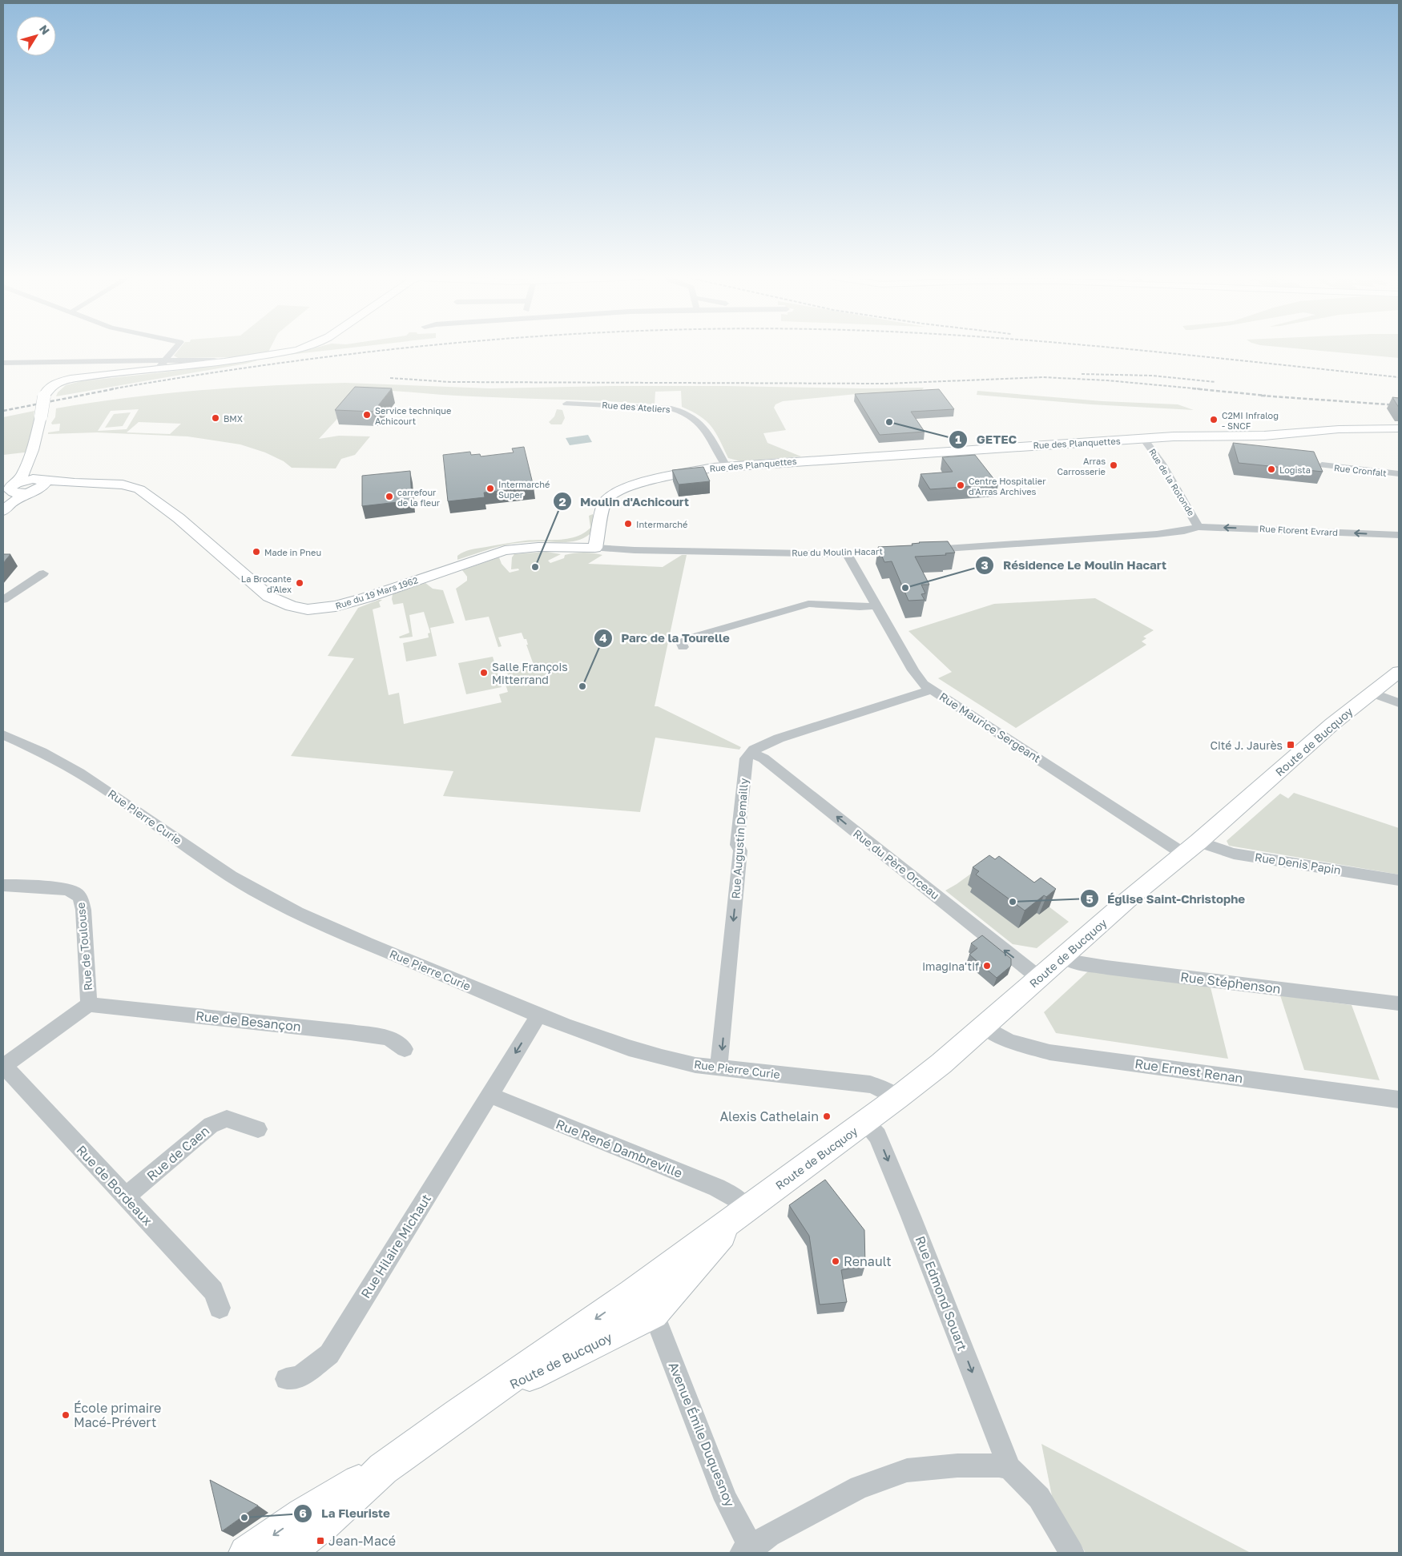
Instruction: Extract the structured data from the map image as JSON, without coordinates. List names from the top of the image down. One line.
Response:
{"streets":{"street":["Rue des Ateliers","Rue des Planquettes","Rue Cronfalt","Rue de la Rotonde","Rue Florent Evrard","Rue du Moulin Hacart","Rue du 19 Mars 1962","Rue Maurice Sergeant","Route de Bucquoy","Rue Pierre Curie","Rue Augustin Demailly","Rue Denis Papin","Rue du Père Orceau","Rue de Toulouse","Rue Stéphenson","Rue de Besançon","Rue Ernest Renan","Rue René Dambreville","Rue de Caen","Rue de Bordeaux","Rue Hilaire Michaut","Rue Edmond Souart","Avenue Émile Duquesnoy"]},"crossings":[["Rue des Ateliers","Rue des Planquettes"],["Rue des Planquettes","Rue de la Rotonde"],["Rue des Planquettes","Rue du Moulin Hacart"],["Rue des Planquettes","Rue du 19 Mars 1962"],["Rue de la Rotonde","Rue Florent Evrard"],["Rue du Moulin Hacart","Rue du 19 Mars 1962"],["Rue du Moulin Hacart","Rue Maurice Sergeant"],["Rue Maurice Sergeant","Route de Bucquoy"],["Rue Maurice Sergeant","Rue Denis Papin"],["Route de Bucquoy","Rue Pierre Curie"],["Route de Bucquoy","Rue Denis Papin"],["Route de Bucquoy","Rue du Père Orceau"],["Route de Bucquoy","Rue Stéphenson"],["Route de Bucquoy","Rue Ernest Renan"],["Route de Bucquoy","Rue René Dambreville"],["Route de Bucquoy","Rue Edmond Souart"],["Route de Bucquoy","Avenue Émile Duquesnoy"],["Rue Pierre Curie","Rue Augustin Demailly"],["Rue Pierre Curie","Rue Hilaire Michaut"],["Rue Augustin Demailly","Rue du Père Orceau"],["Rue de Toulouse","Rue de Besançon"],["Rue René Dambreville","Rue Hilaire Michaut"],["Rue de Caen","Rue de Bordeaux"]],"one_way":["Rue Florent Evrard","Rue Augustin Demailly","Rue du Père Orceau","Rue Edmond Souart"],"places":{"other":["Service technique Achicourt","BMX","C2MI Infralog - SNCF","GETEC","Arras Carrosserie","Logista","Centre Hospitalier d'Arras Archives","Intermarché Super","carrefour de la fleur","Intermarché","Made in Pneu","Moulin d'Achicourt","La Brocante d'Alex","Résidence Le Moulin Hacart","Salle François Mitterrand","Parc de la Tourelle","Église Saint-Christophe","imagina'tif","Alexis Cathelain","Renault","École primaire Macé-Prévert","La Fleuriste"],"transit":["Cité J. Jaurès","Jean-Macé"]},"north":"top right"}
